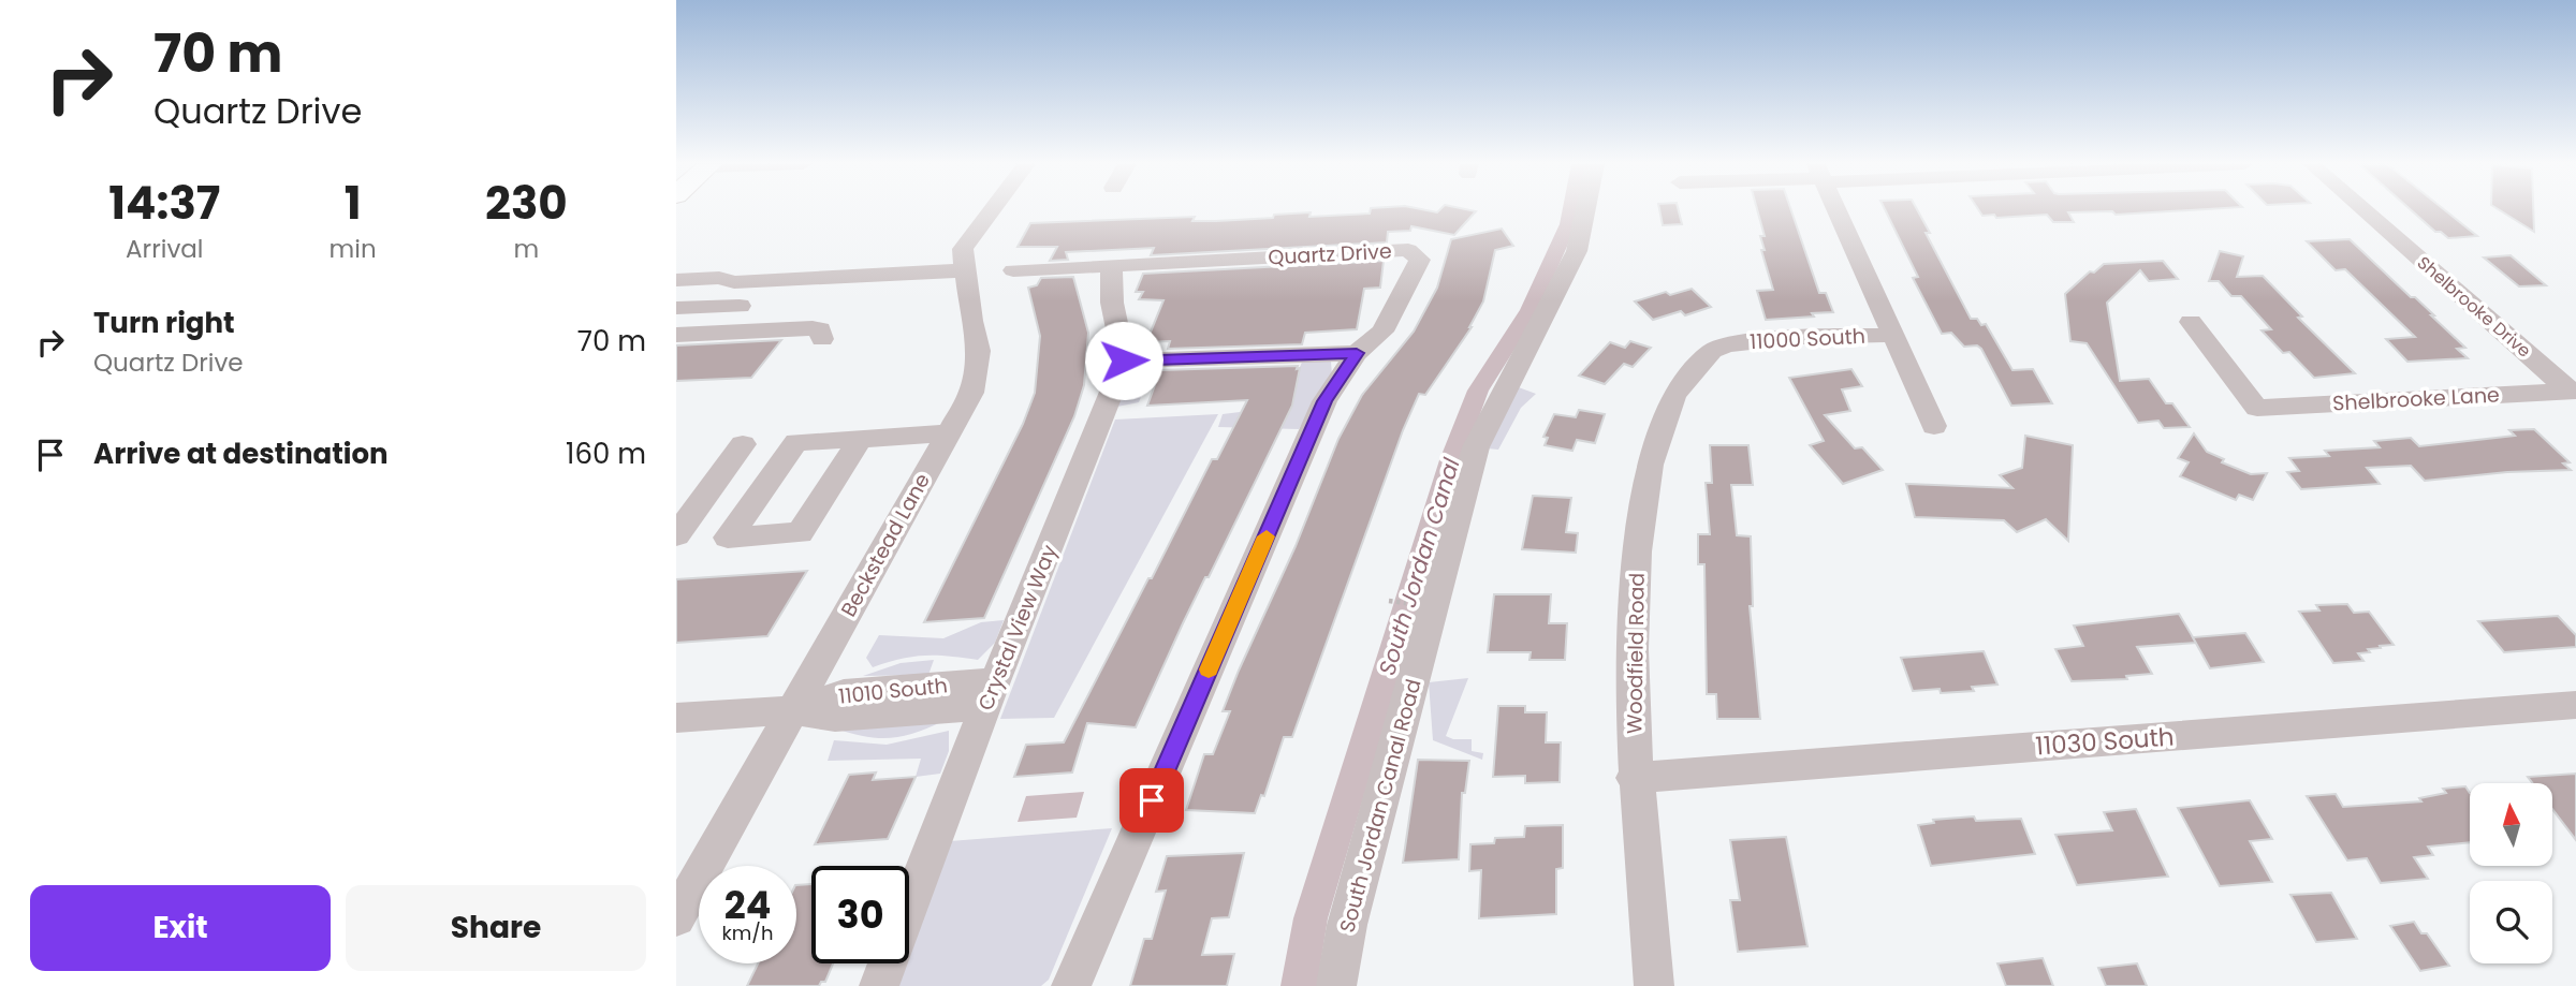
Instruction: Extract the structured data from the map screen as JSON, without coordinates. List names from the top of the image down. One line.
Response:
{"streets":{"street":["Quartz Drive","Shelbrooke Drive","11000 South","Shelbrooke Lane","Beckstead Lane","Crystal View Way","Woodfield Road","11010 South","11030 South","South Jordan Canal Road"]},"crossings":[["Shelbrooke Drive","Shelbrooke Lane"],["11000 South","Woodfield Road"],["Beckstead Lane","11010 South"],["Crystal View Way","11010 South"],["Woodfield Road","11030 South"]],"water":["South Jordan Canal"],"north":"top","page":{"turn":["70 m","Quartz Drive"],"eta":["14:37","Arrival","1","min","230","m"],"list":[{"name":"Turn right","note":"Quartz Drive","value":"70 m"},{"name":"Arrive at destination","value":"160 m"}],"speed":"24 km/h","limit":"30","buttons":["Exit","Share"]}}
